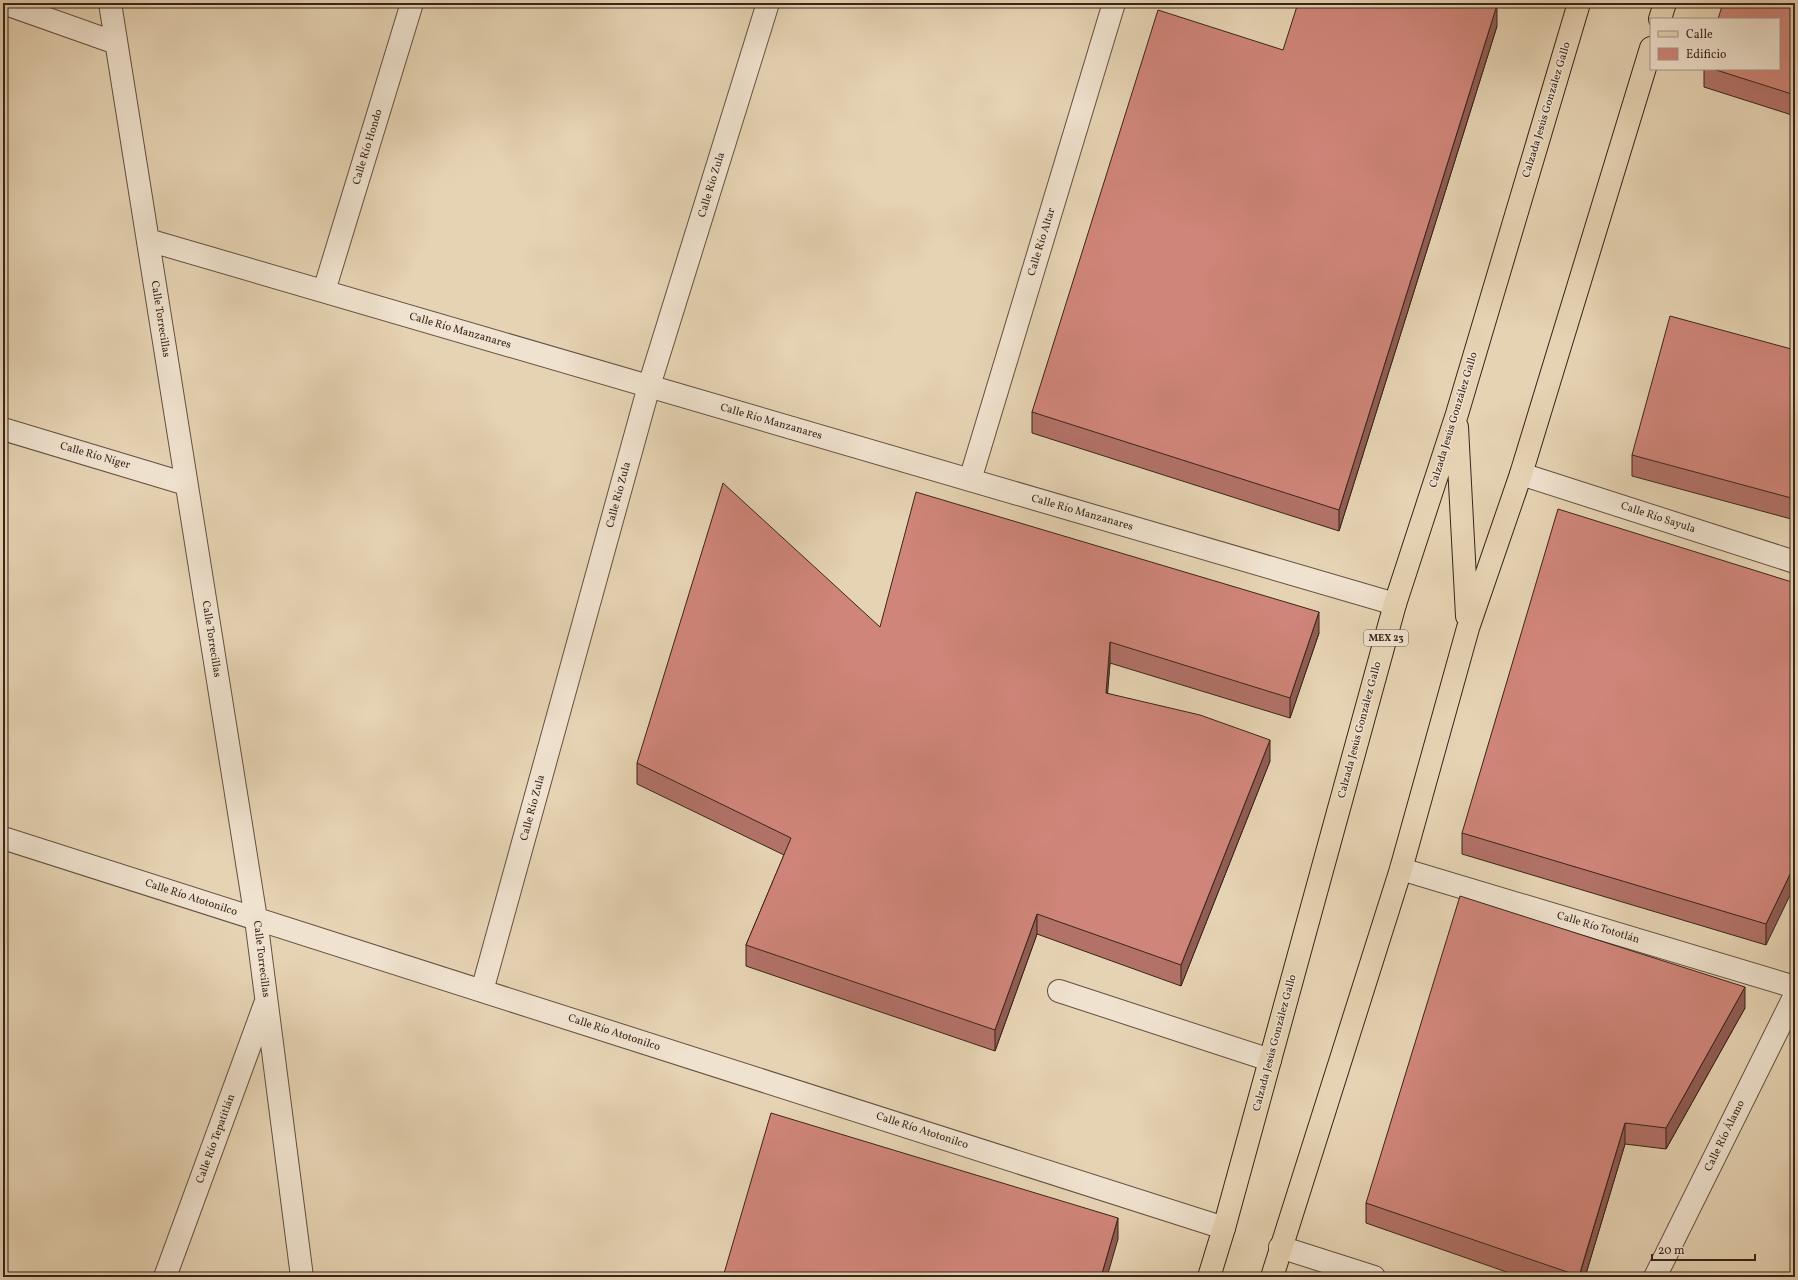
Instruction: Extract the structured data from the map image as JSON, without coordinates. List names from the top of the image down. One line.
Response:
{"streets":{"main road":["Calzada Jesús González Gallo","MEX 23"],"street":["Calle Río Hondo","Calle Río Zula","Calle Río Altar","Calle Torrecillas","Calle Río Manzanares","Calle Río Níger","Calle Río Sayula","Calle Río Atotonilco","Calle Río Tototlán","Calle Río Álamo","Calle Río Tepatitlán"]},"crossings":[["Calzada Jesús González Gallo","Calle Río Manzanares"],["Calzada Jesús González Gallo","Calle Río Atotonilco"],["Calle Río Hondo","Calle Río Manzanares"],["Calle Río Zula","Calle Río Manzanares"],["Calle Río Zula","Calle Río Atotonilco"],["Calle Río Altar","Calle Río Manzanares"],["Calle Torrecillas","Calle Río Manzanares"],["Calle Torrecillas","Calle Río Níger"],["Calle Torrecillas","Calle Río Atotonilco"],["Calle Torrecillas","Calle Río Tepatitlán"]],"legend":["Calle","Edificio"],"scale_bar":"20 m"}
